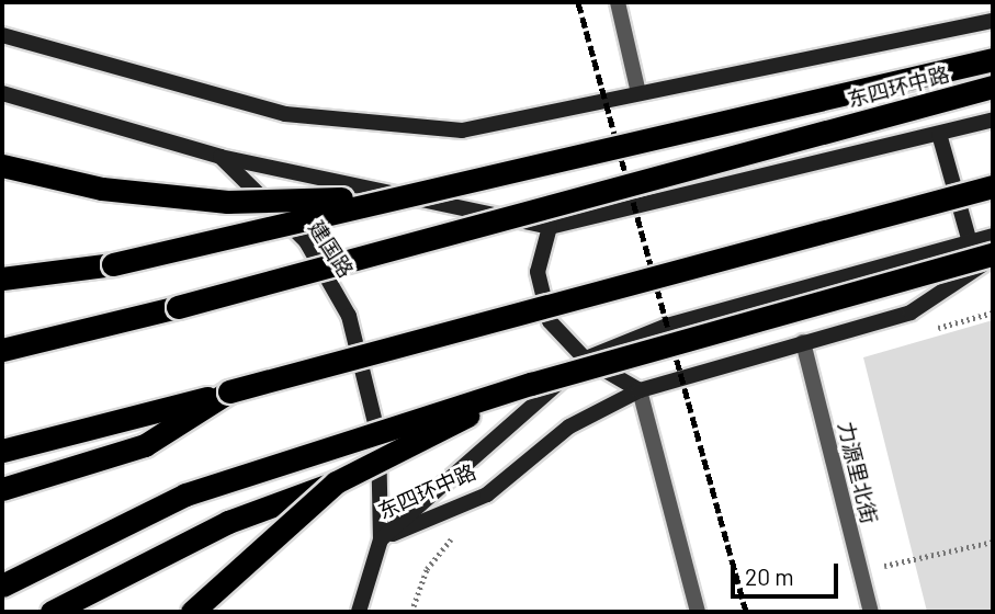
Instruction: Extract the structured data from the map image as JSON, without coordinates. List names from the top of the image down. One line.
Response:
{"streets":{"highway":["东四环中路"],"street":["建国路","力源里北街"]},"crossings":[["东四环中路","建国路"],["东四环中路","力源里北街"]],"scale_bar":"20 m"}
